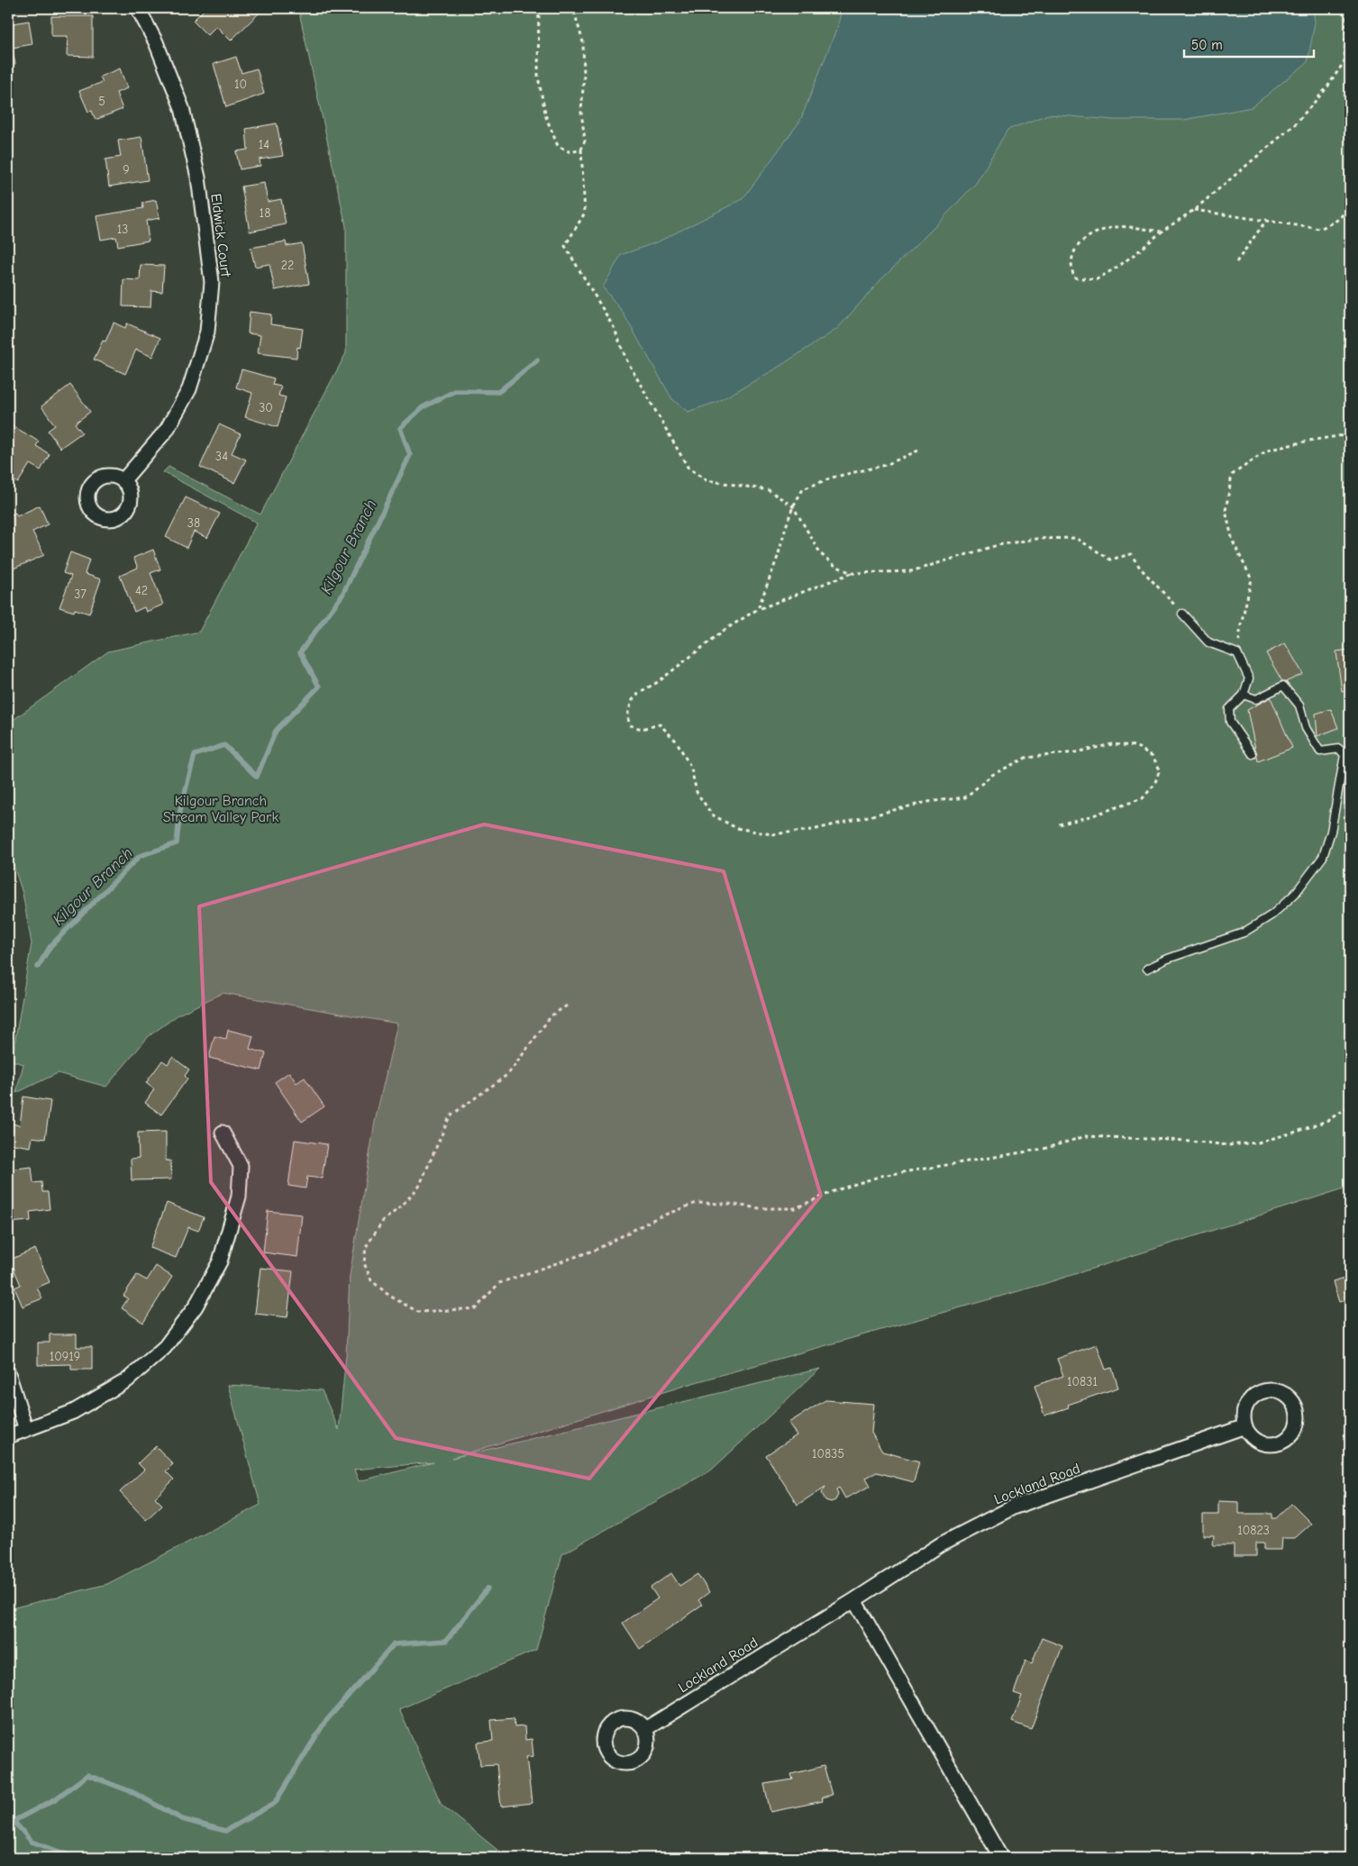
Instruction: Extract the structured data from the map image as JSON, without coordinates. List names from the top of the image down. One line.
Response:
{"streets":{"street":["Eldwick Court","Lockland Road"]},"water":["Kilgour Branch"],"parks":["Kilgour Branch Stream Valley Park"],"house_numbers":["10","5","14","9","18","13","22","30","34","38","42","37","10919","10831","10835","10823"],"scale_bar":"50 m"}
